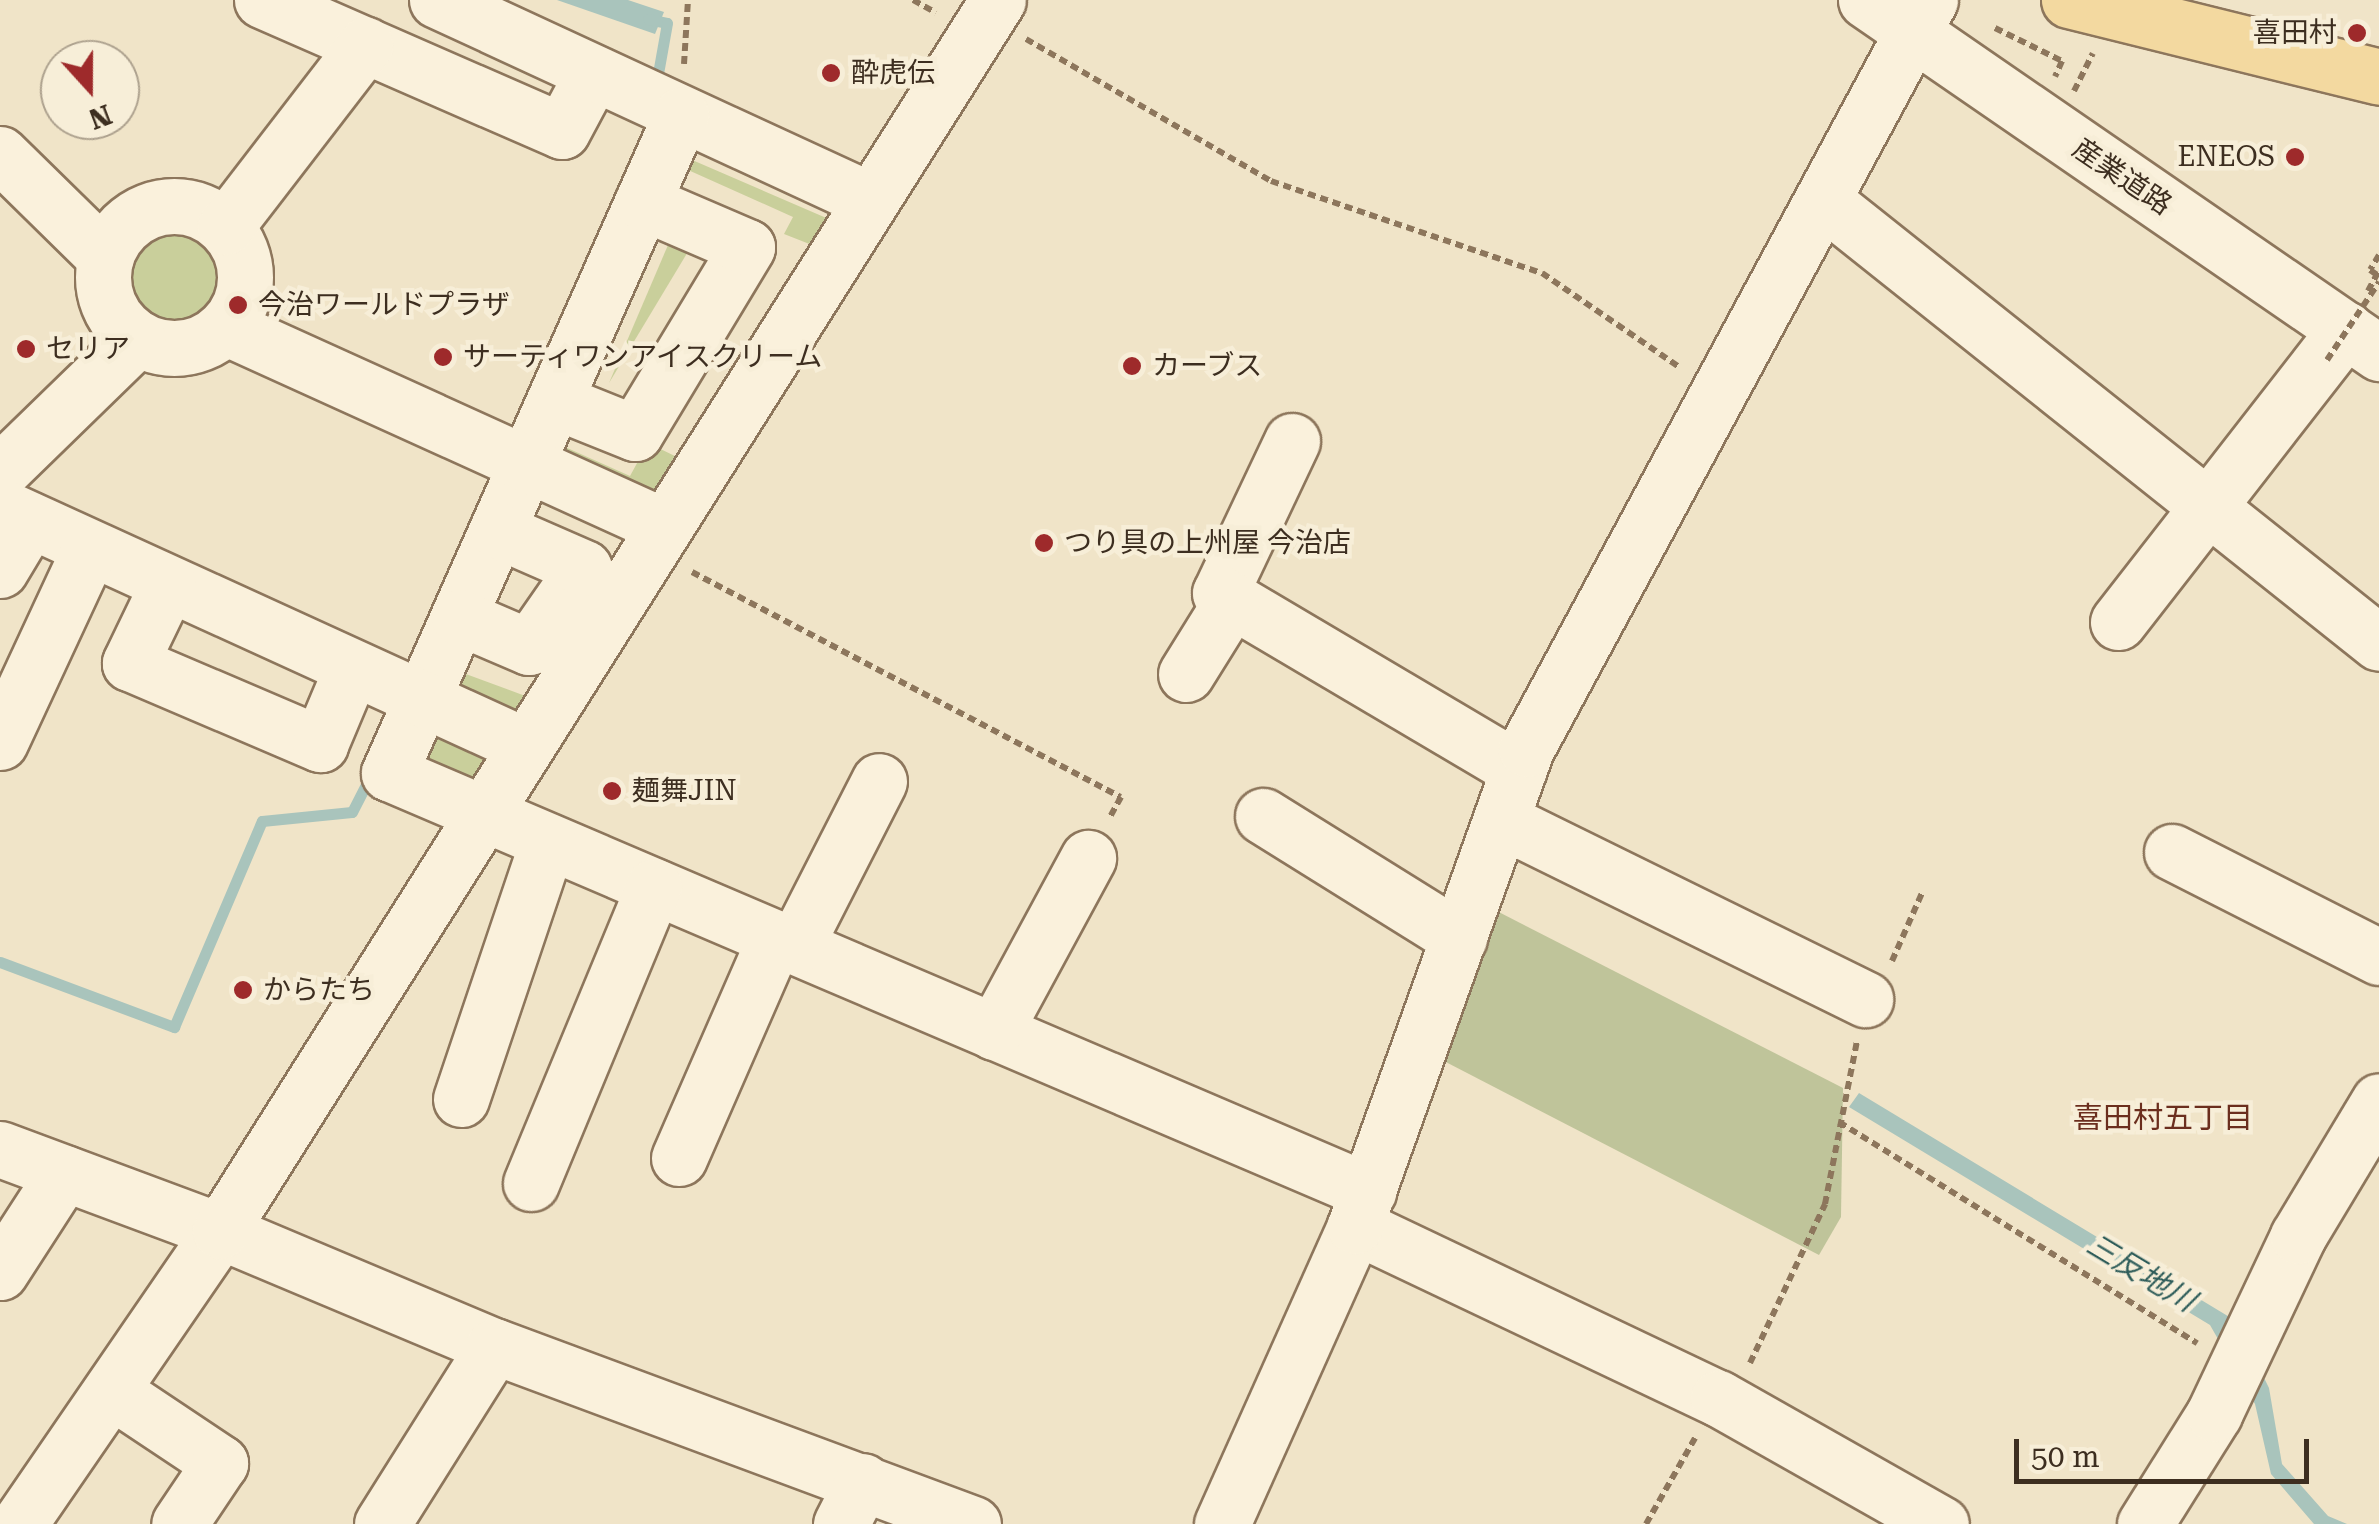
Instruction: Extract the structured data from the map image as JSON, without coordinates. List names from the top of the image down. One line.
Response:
{"streets":{"street":["産業道路"]},"districts":["喜田村五丁目"],"water":["三反地川"],"places":["喜田村","酔虎伝","ENEOS","今治ワールドプラザ","セリア","サーティワンアイスクリーム","カーブス","つり具の上州屋 今治店","麺舞JIN","からたち"],"scale_bar":"50 m","north":"bottom"}
